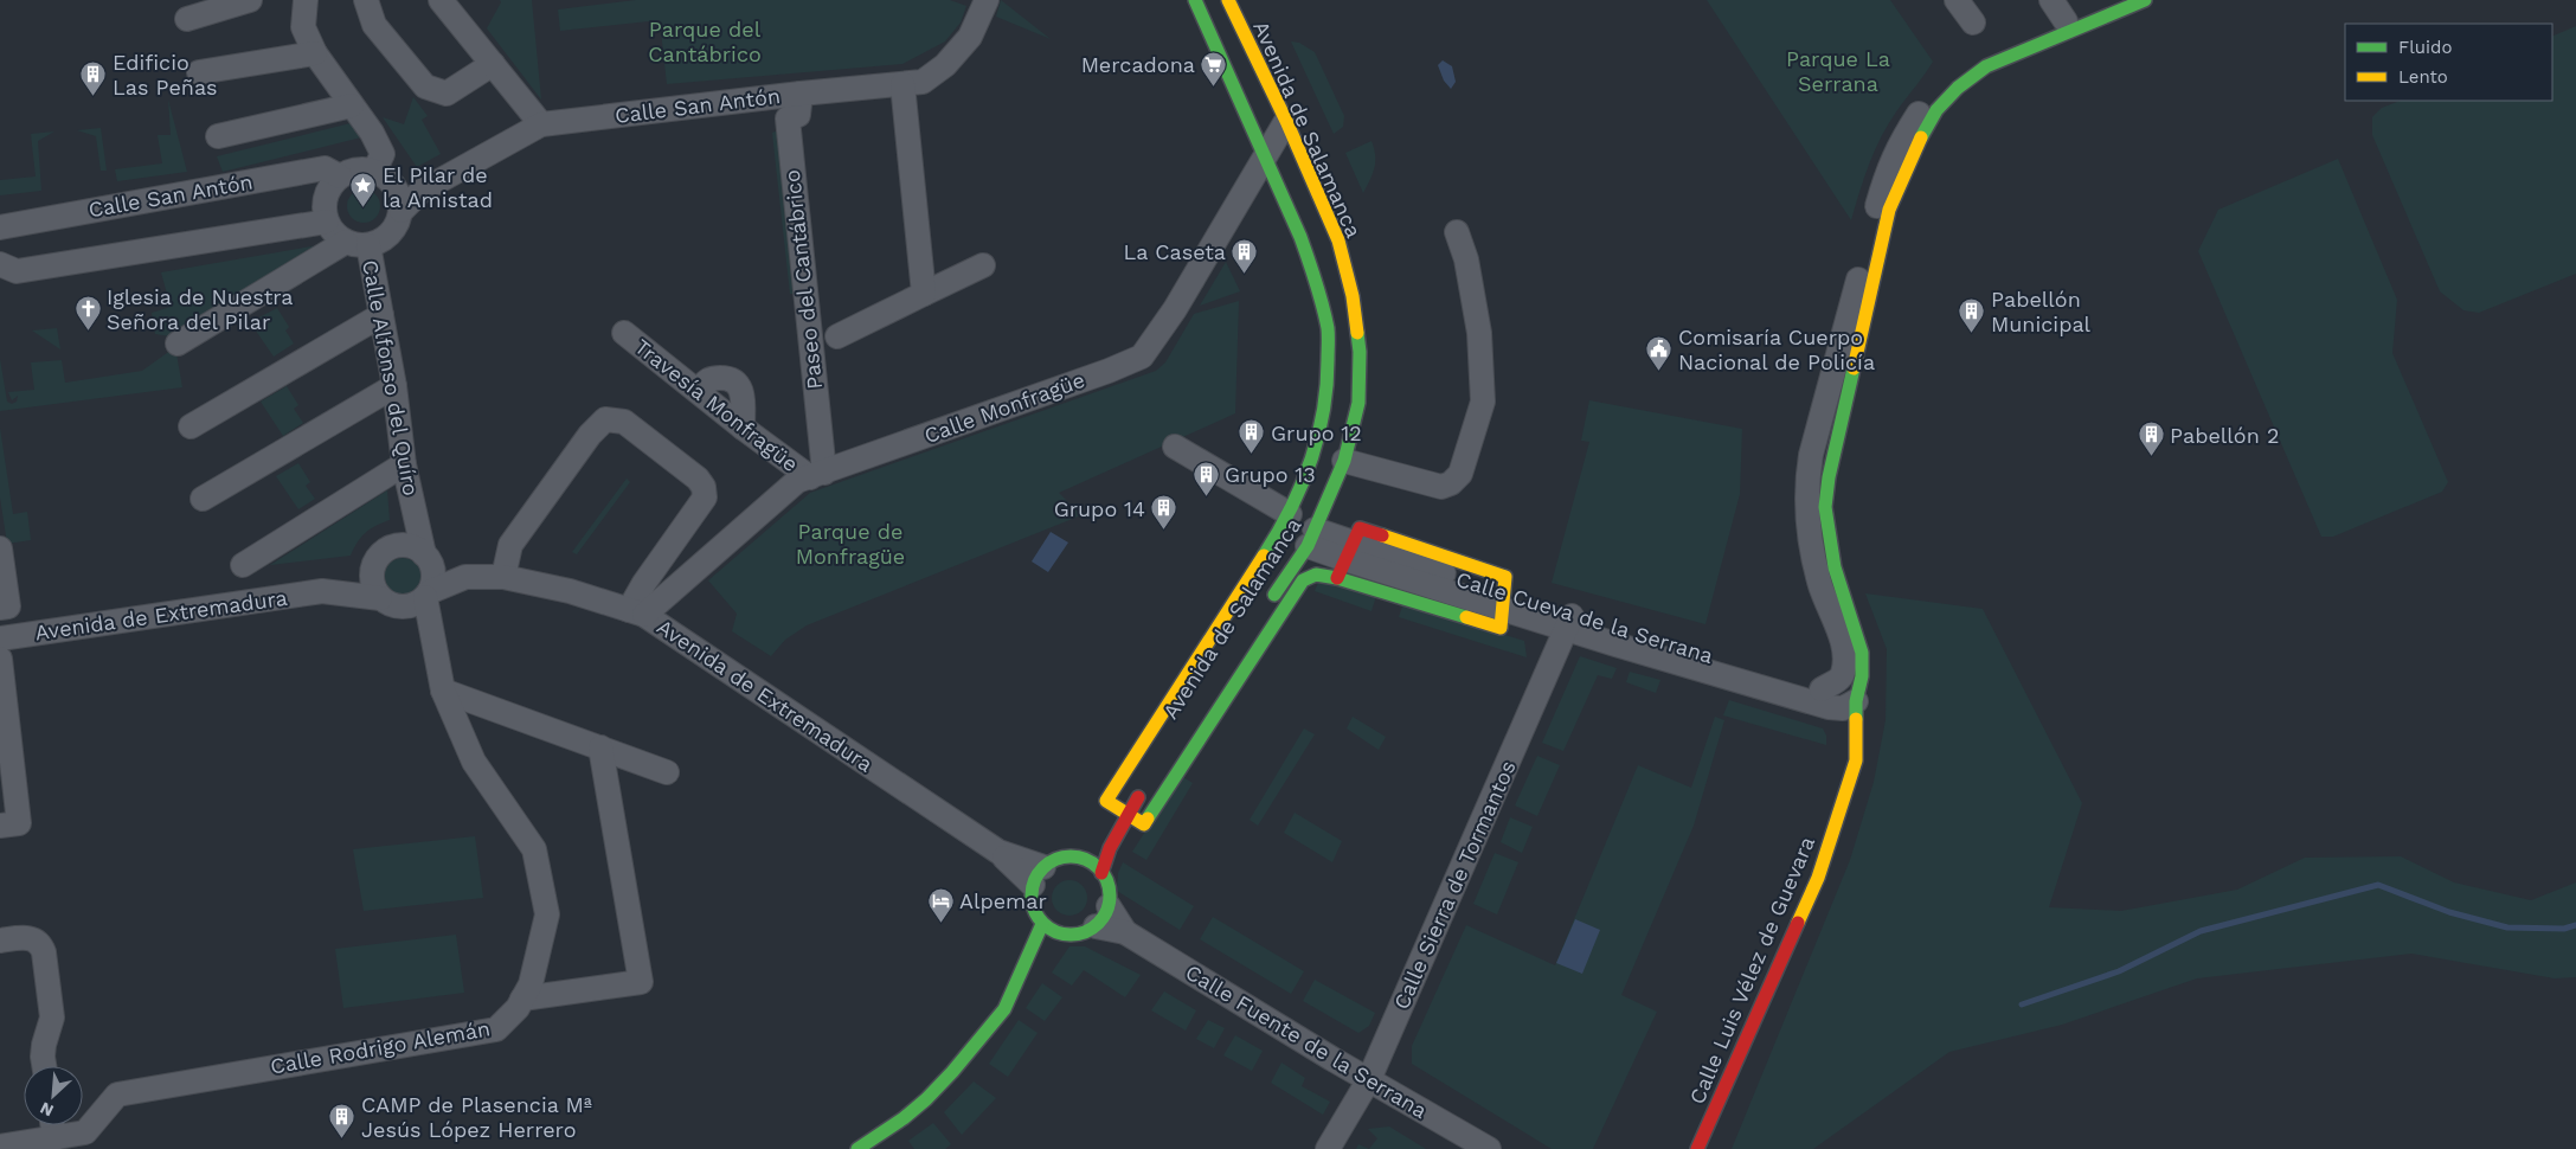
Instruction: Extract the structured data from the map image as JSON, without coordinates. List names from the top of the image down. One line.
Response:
{"streets":{"street":["Calle San Antón","Avenida de Salamanca","Paseo del Cantábrico","Calle Alfonso del Quíro","Travesía Monfragüe","Calle Monfragüe","Avenida de Extremadura","Calle Cueva de la Serrana","Calle Sierra de Tormantos","Calle Luis Vélez de Guevara","Calle Fuente de la Serrana","Calle Rodrigo Alemán"]},"crossings":[["Calle San Antón","Paseo del Cantábrico"],["Calle San Antón","Calle Alfonso del Quíro"],["Avenida de Salamanca","Calle Monfragüe"],["Paseo del Cantábrico","Travesía Monfragüe"],["Paseo del Cantábrico","Calle Monfragüe"],["Calle Alfonso del Quíro","Avenida de Extremadura"],["Calle Alfonso del Quíro","Calle Rodrigo Alemán"],["Travesía Monfragüe","Calle Monfragüe"],["Calle Monfragüe","Avenida de Extremadura"],["Avenida de Extremadura","Calle Rodrigo Alemán"],["Calle Cueva de la Serrana","Calle Sierra de Tormantos"],["Calle Cueva de la Serrana","Calle Luis Vélez de Guevara"],["Calle Sierra de Tormantos","Calle Fuente de la Serrana"]],"parks":["Parque del Cantábrico","Parque La Serrana","Parque de Monfragüe"],"places":{"supermarket":["Mercadona"],"building":["Edificio Las Peñas","La Caseta","Pabellón Municipal","Grupo 12","Pabellón 2","Grupo 13","Grupo 14","CAMP de Plasencia Mª Jesús López Herrero"],"place":["El Pilar de la Amistad"],"church":["Iglesia de Nuestra Señora del Pilar"],"public building":["Comisaría Cuerpo Nacional de Policía"],"hotel":["Alpemar"]},"legend":["Fluido","Lento"],"north":"bottom left"}
